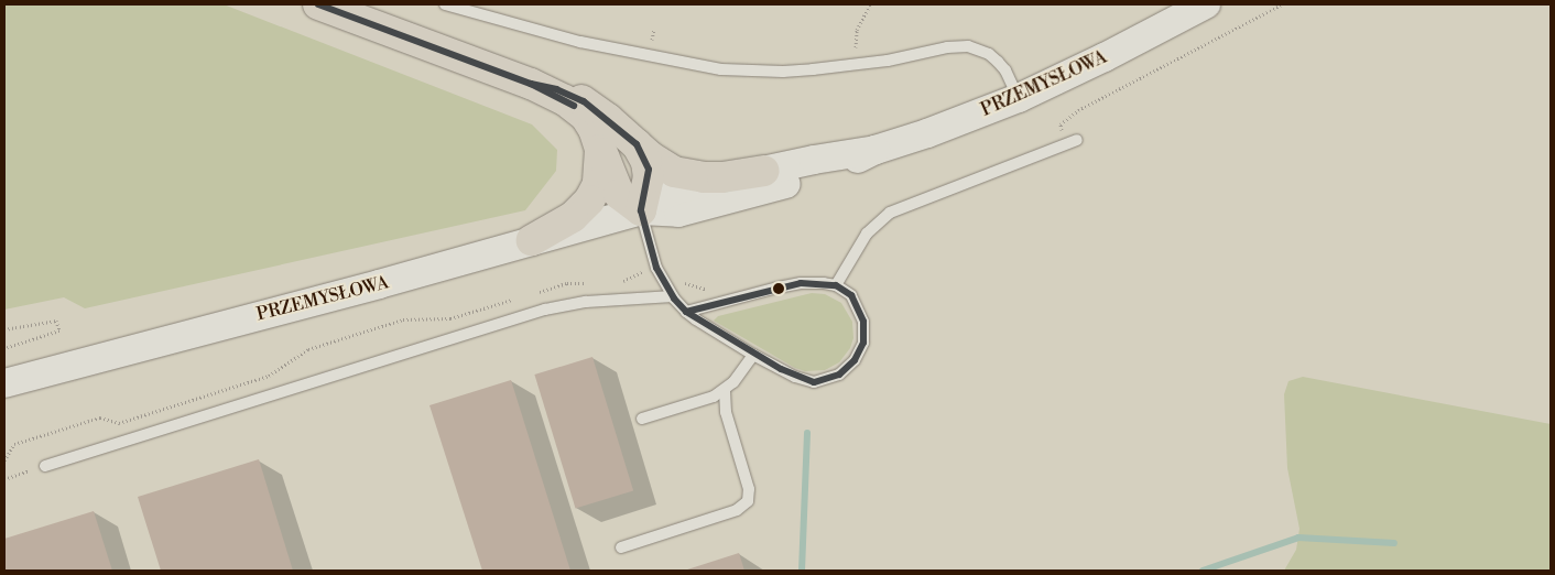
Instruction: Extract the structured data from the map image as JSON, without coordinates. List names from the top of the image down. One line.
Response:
{"streets":{"street":["PRZEMYSŁOWA"]}}
